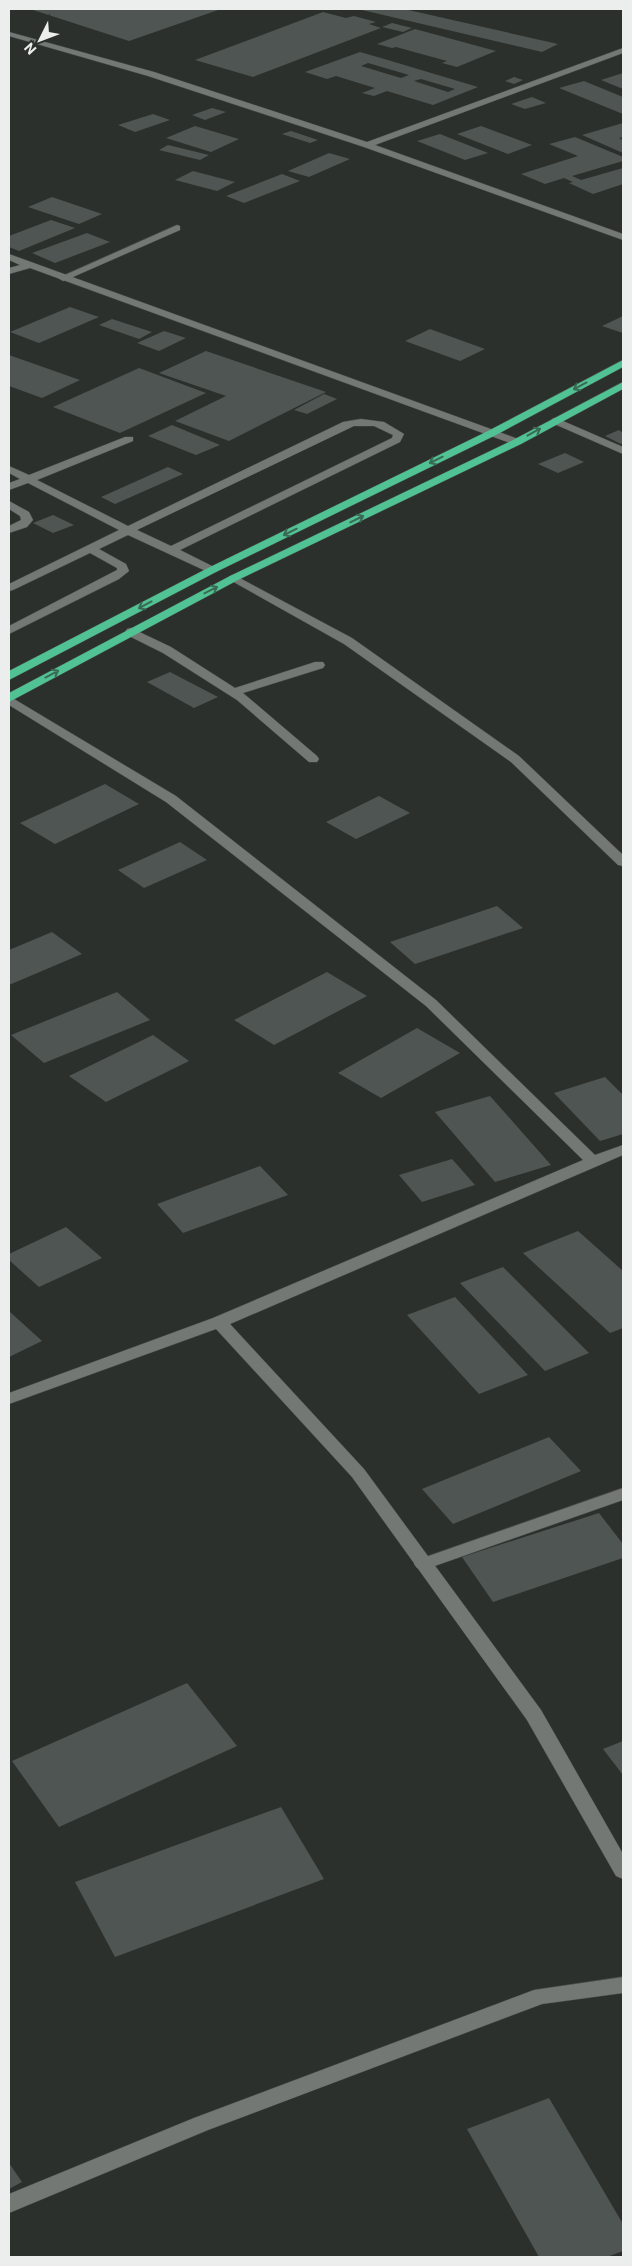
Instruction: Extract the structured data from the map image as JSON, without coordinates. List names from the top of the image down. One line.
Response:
{"north":"bottom left"}
